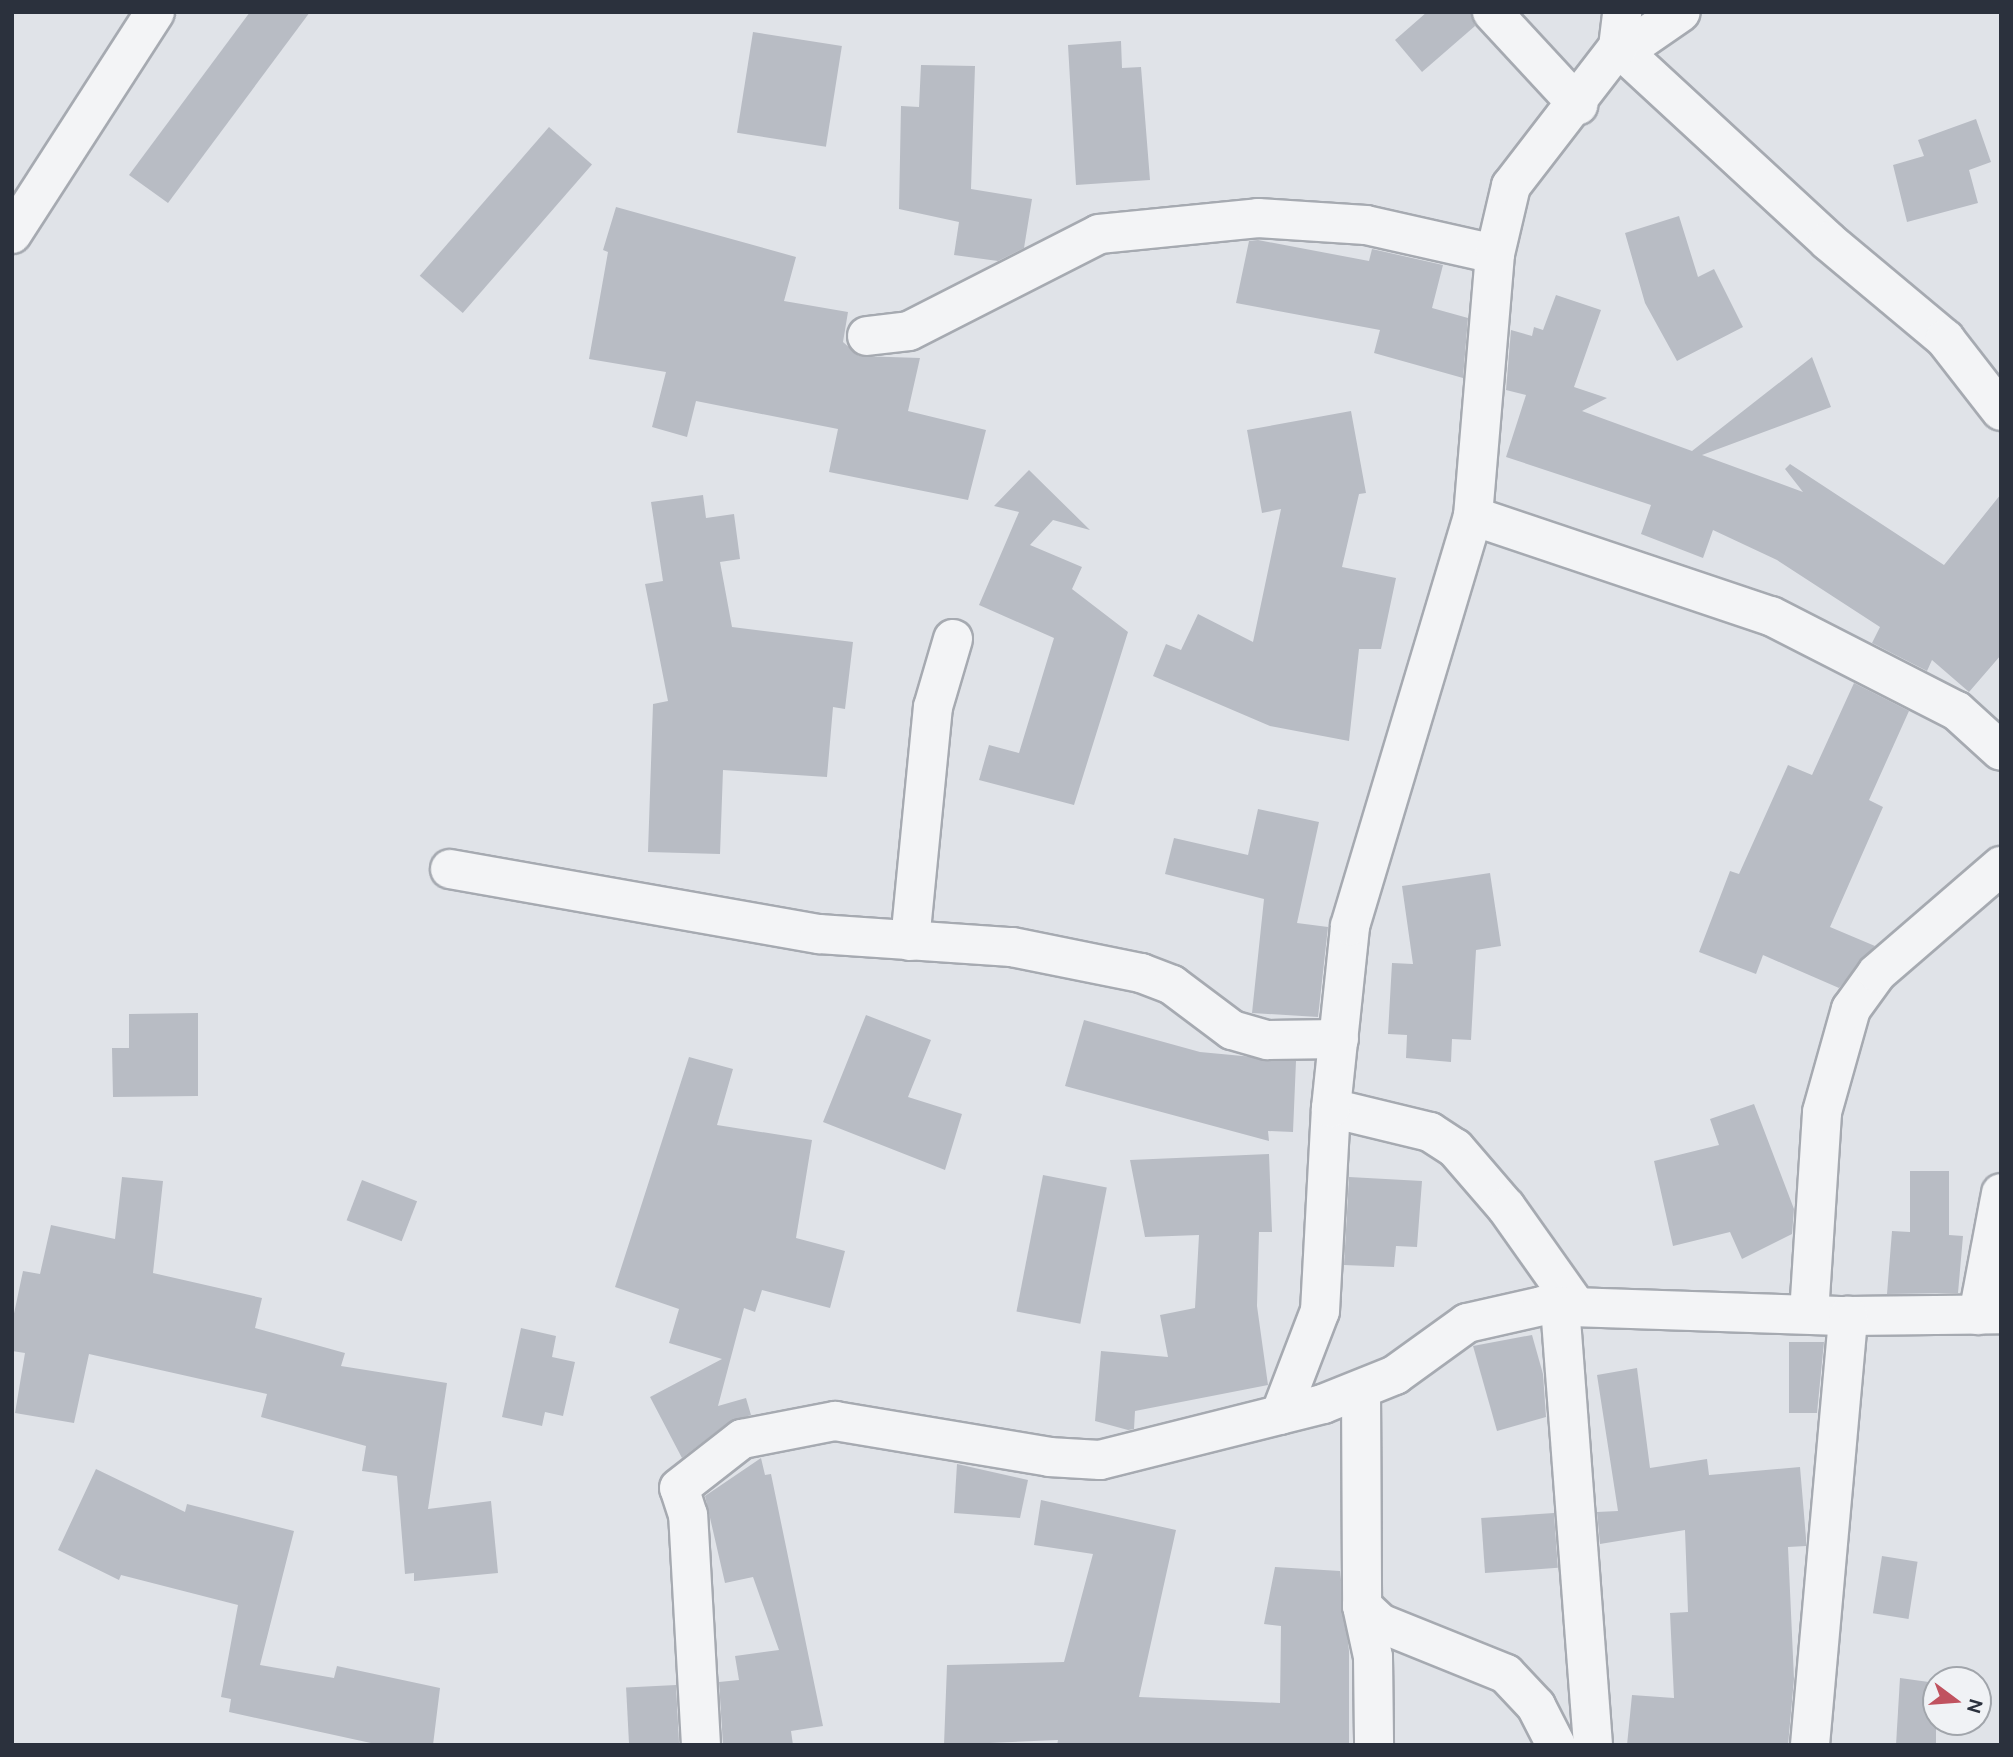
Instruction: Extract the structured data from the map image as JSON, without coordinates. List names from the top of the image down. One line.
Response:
{"north":"right"}
